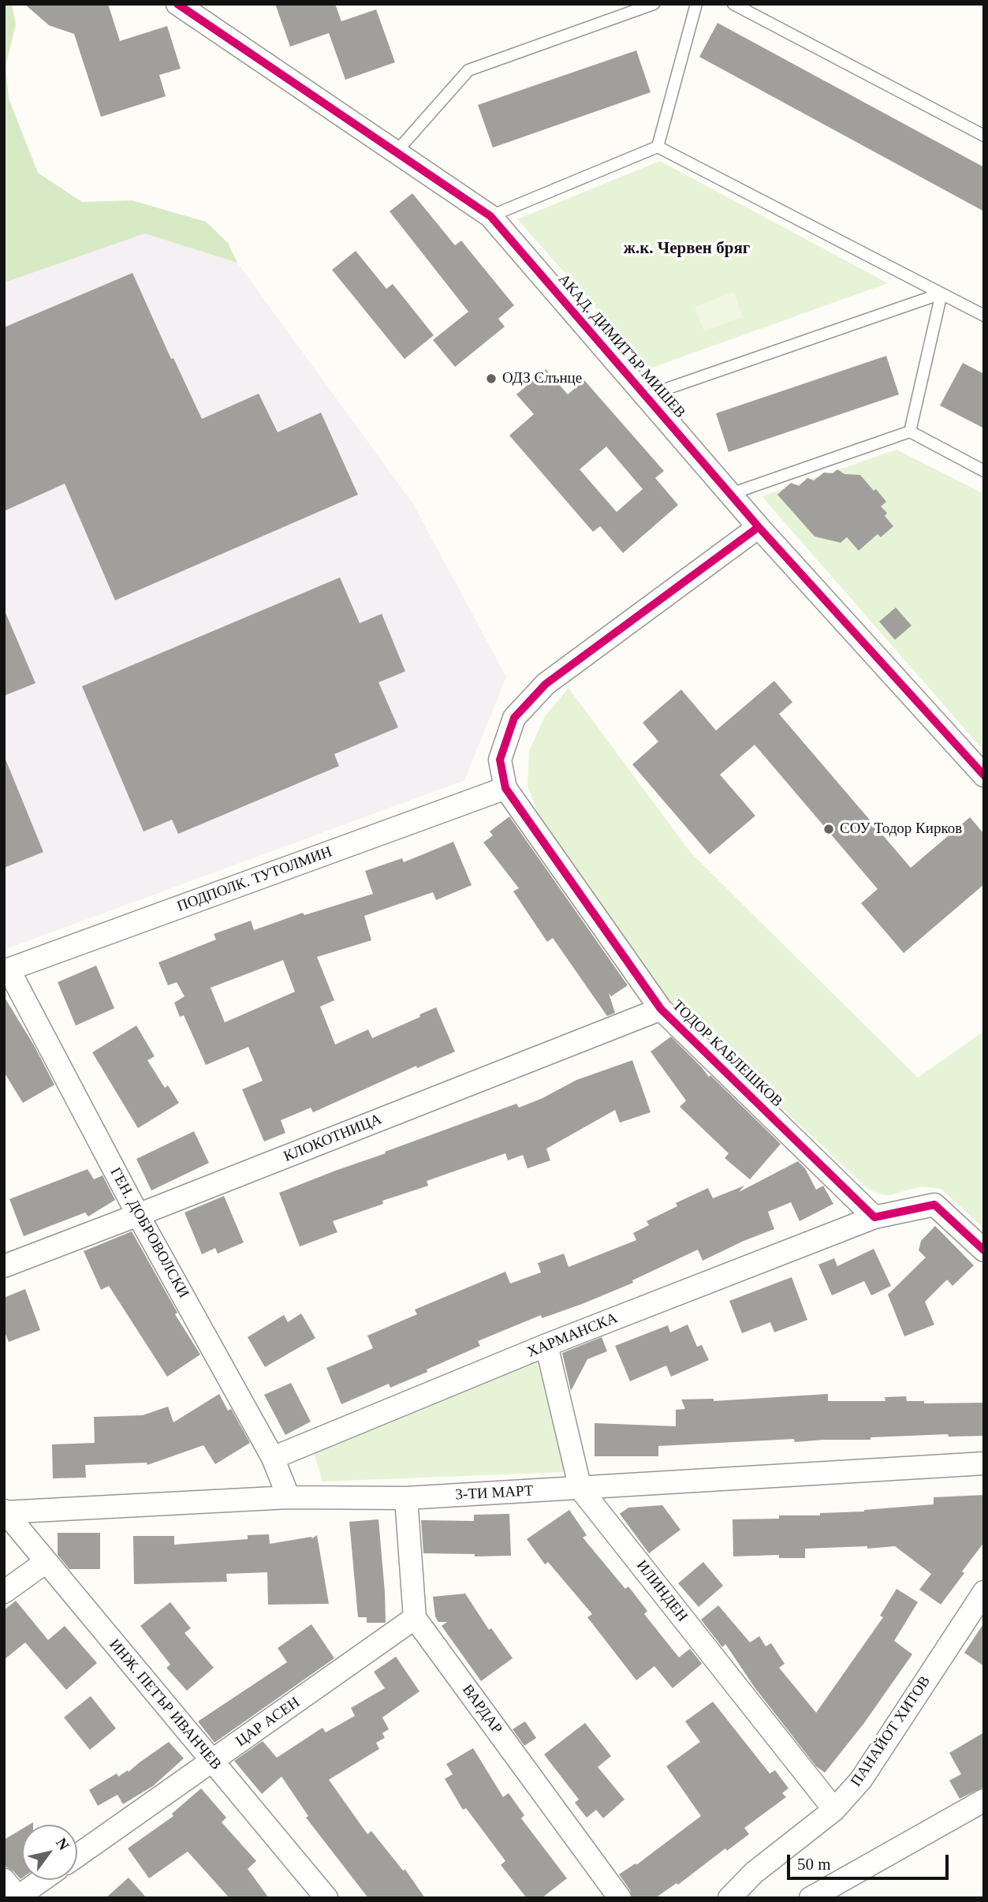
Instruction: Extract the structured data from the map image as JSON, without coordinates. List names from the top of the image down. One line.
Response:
{"streets":{"street":["АКАД. ДИМИТЪР МИШЕВ","ПОДПОЛК. ТУТОЛМИН","ТОДОР КАБЛЕШКОВ","КЛОКОТНИЦА","ГЕН. ДОБРОВОЛСКИ","ХАРМАНСКА","3-ТИ МАРТ","ИЛИНДЕН","ИНЖ. ПЕТЪР ИВАНЧЕВ","ВАРДАР","ЦАР АСЕН","ПАНАЙОТ ХИТОВ"]},"crossings":[["ПОДПОЛК. ТУТОЛМИН","ТОДОР КАБЛЕШКОВ"],["ПОДПОЛК. ТУТОЛМИН","ГЕН. ДОБРОВОЛСКИ"],["ТОДОР КАБЛЕШКОВ","КЛОКОТНИЦА"],["ТОДОР КАБЛЕШКОВ","ХАРМАНСКА"],["КЛОКОТНИЦА","ГЕН. ДОБРОВОЛСКИ"],["ГЕН. ДОБРОВОЛСКИ","ХАРМАНСКА"],["ГЕН. ДОБРОВОЛСКИ","3-ТИ МАРТ"],["ХАРМАНСКА","ИЛИНДЕН"],["3-ТИ МАРТ","ИЛИНДЕН"],["3-ТИ МАРТ","ИНЖ. ПЕТЪР ИВАНЧЕВ"],["ИЛИНДЕН","ПАНАЙОТ ХИТОВ"],["ИНЖ. ПЕТЪР ИВАНЧЕВ","ЦАР АСЕН"],["ВАРДАР","ЦАР АСЕН"]],"districts":["ж.к. Червен бряг"],"places":["ОДЗ Слънце","СОУ Тодор Кирков"],"scale_bar":"50 m","north":"top right"}
